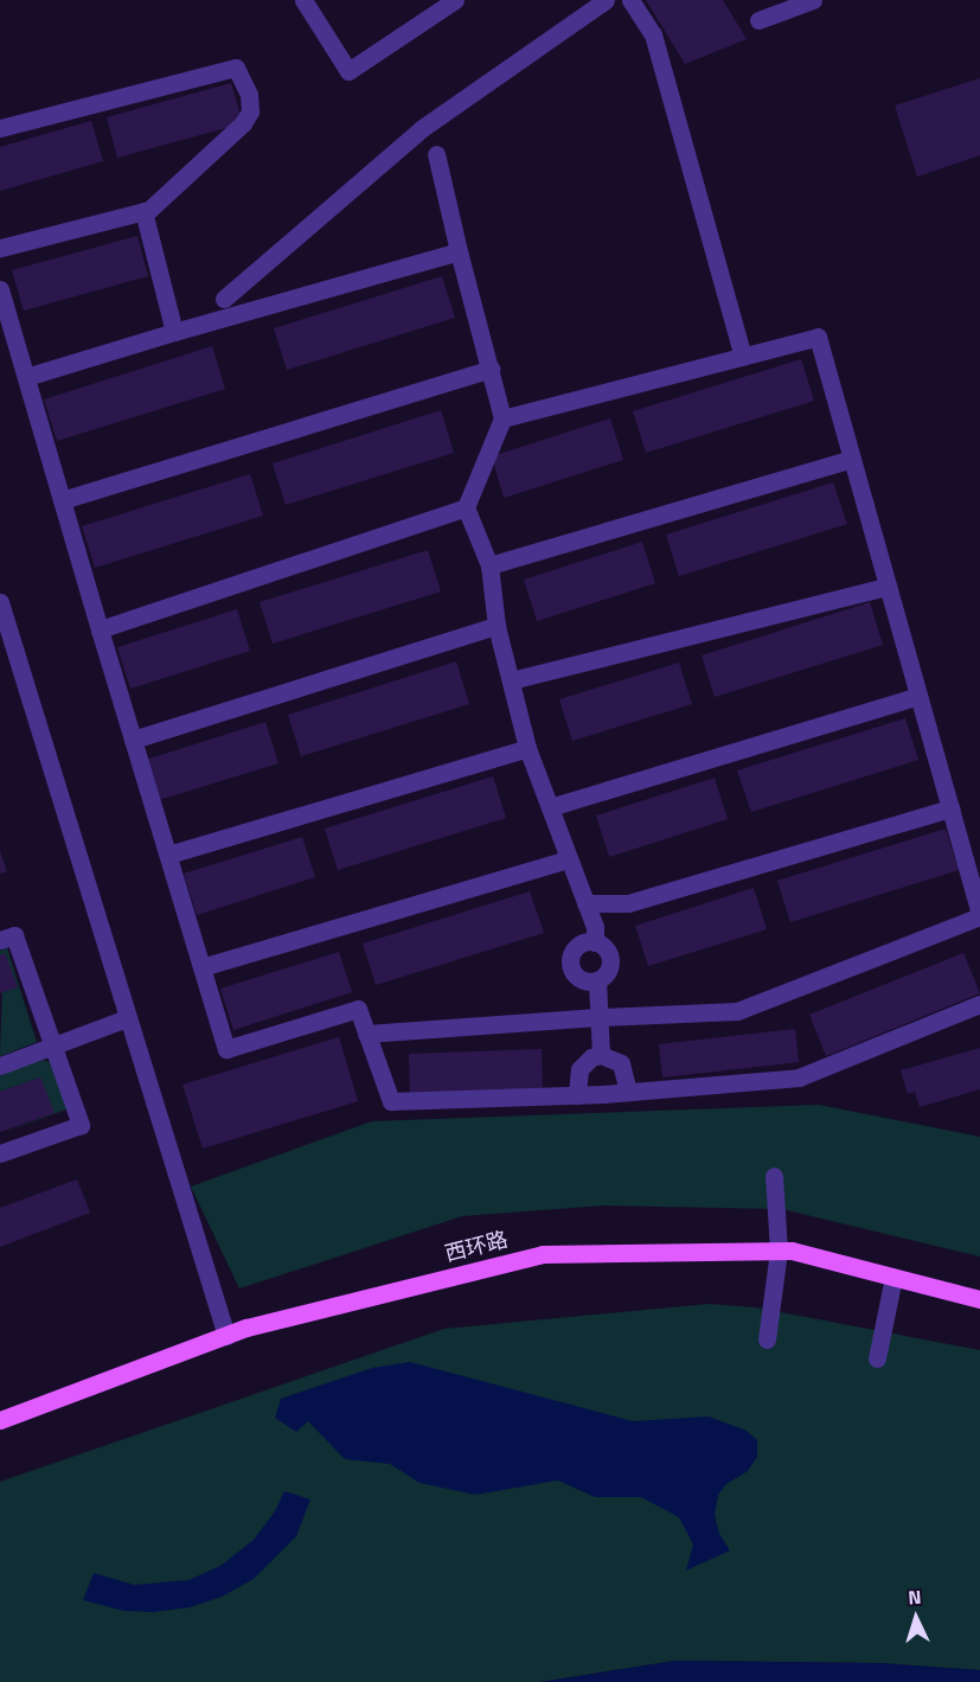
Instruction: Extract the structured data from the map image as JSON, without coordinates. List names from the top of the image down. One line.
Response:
{"streets":{"main road":["西环路"]},"north":"top"}
